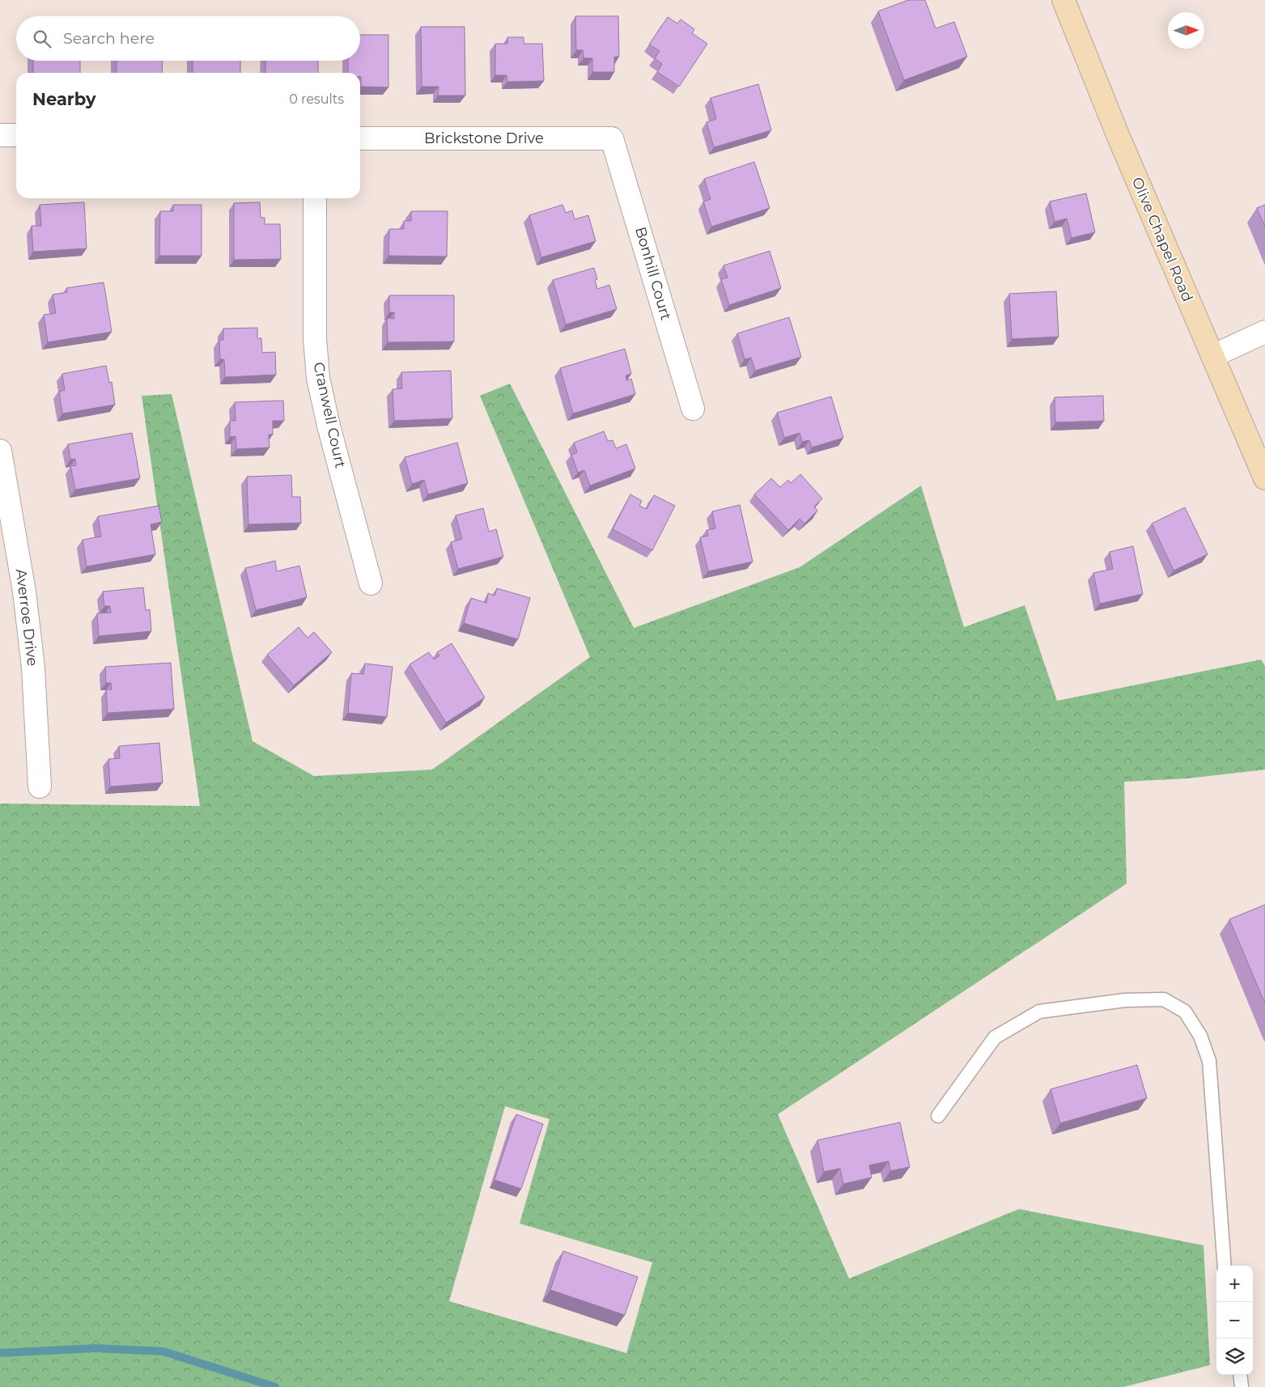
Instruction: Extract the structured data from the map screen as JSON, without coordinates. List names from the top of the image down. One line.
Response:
{"streets":{"main road":["Olive Chapel Road"],"street":["Brickstone Drive","Bonhill Court","Cranwell Court","Averroe Drive"]},"crossings":[["Brickstone Drive","Bonhill Court"]],"north":"right","page":{"search":"Search here","heading":["Nearby","0 results"],"map_buttons":["+","−"]}}
